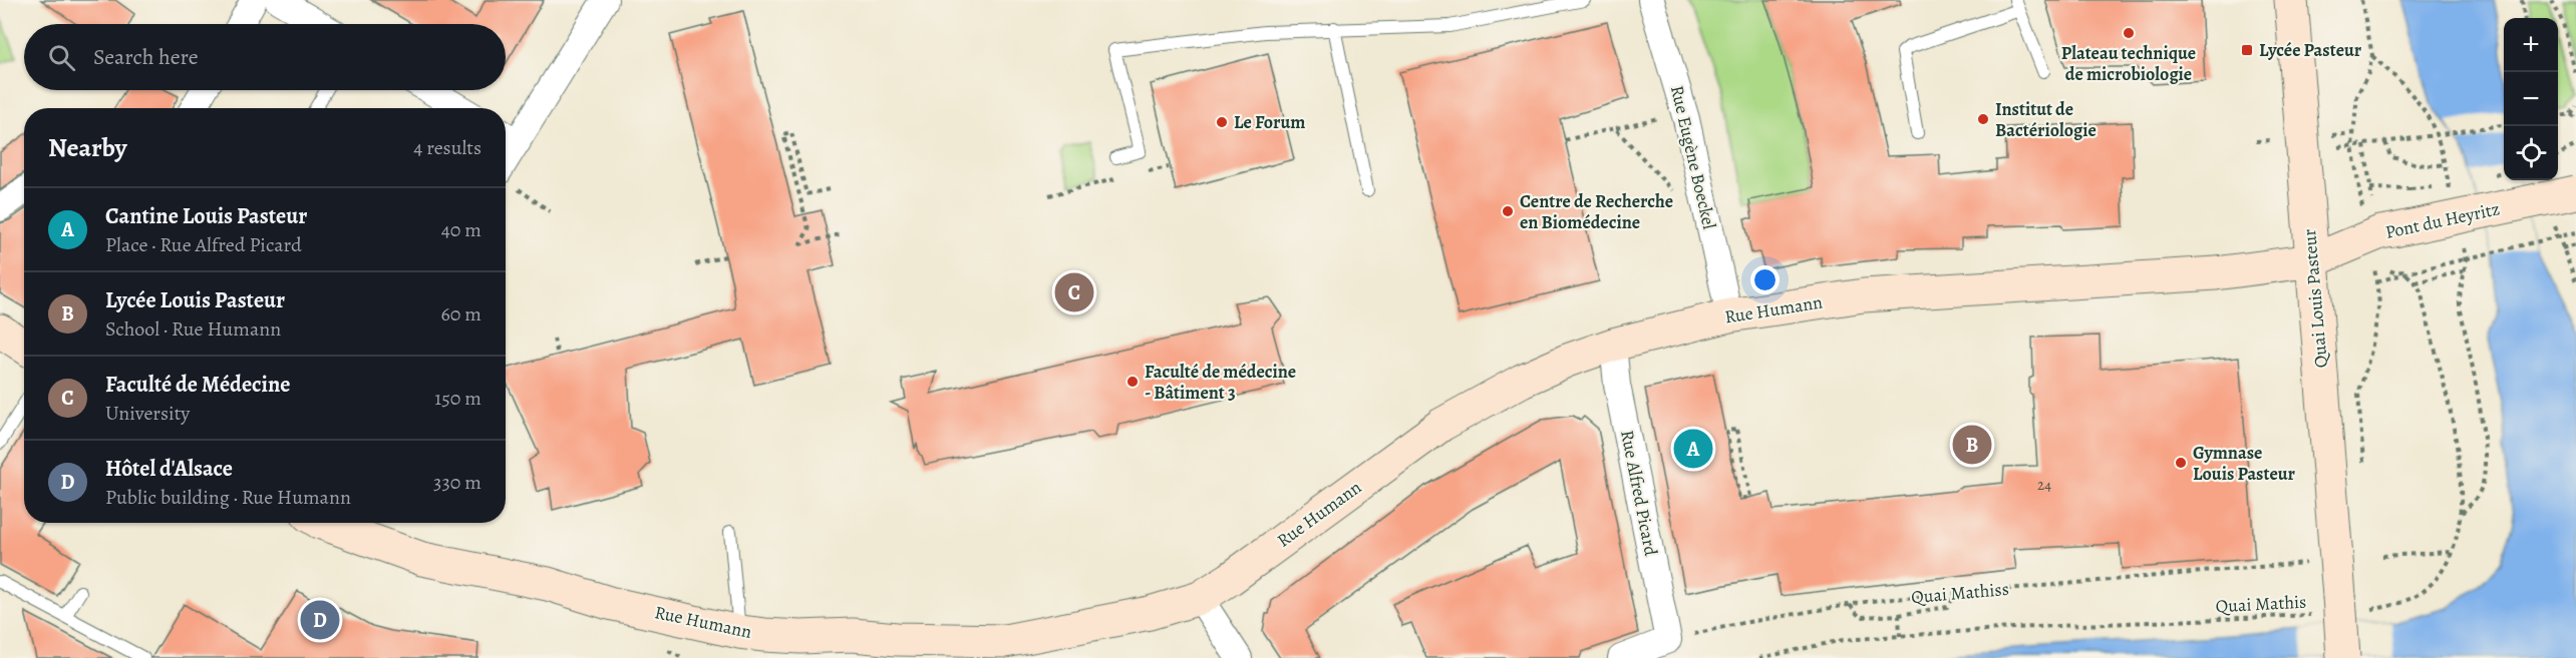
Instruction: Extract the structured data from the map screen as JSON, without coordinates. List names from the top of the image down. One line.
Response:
{"streets":{"street":["Rue Eugène Boeckel","Pont du Heyritz","Quai Louis Pasteur","Rue Humann","Rue Alfred Picard"],"path":["Quai Mathiss","Quai Mathis"]},"crossings":[["Rue Eugène Boeckel","Rue Humann"],["Pont du Heyritz","Quai Louis Pasteur"],["Pont du Heyritz","Rue Humann"],["Quai Louis Pasteur","Rue Humann"],["Rue Humann","Rue Alfred Picard"],["Rue Alfred Picard","Quai Mathiss"]],"places":{"other":["Plateau technique de microbiologie","Institut de Bactériologie","Le Forum","Centre de Recherche en Biomédecine","Faculté de médecine - Bâtiment 3","Gymnase Louis Pasteur"],"transit":["Lycée Pasteur"]},"house_numbers":["24"],"page":{"map_buttons":["+","−"],"search":"Search here","heading":["Nearby","4 results"],"list":[{"mark":"A","name":"Cantine Louis Pasteur","note":"Place · Rue Alfred Picard","value":"40 m"},{"mark":"B","name":"Lycée Louis Pasteur","note":"School · Rue Humann","value":"60 m"},{"mark":"C","name":"Faculté de Médecine","note":"University","value":"150 m"},{"mark":"D","name":"Hôtel d'Alsace","note":"Public building · Rue Humann","value":"330 m"}],"pins":["C","B","A","D"]}}
